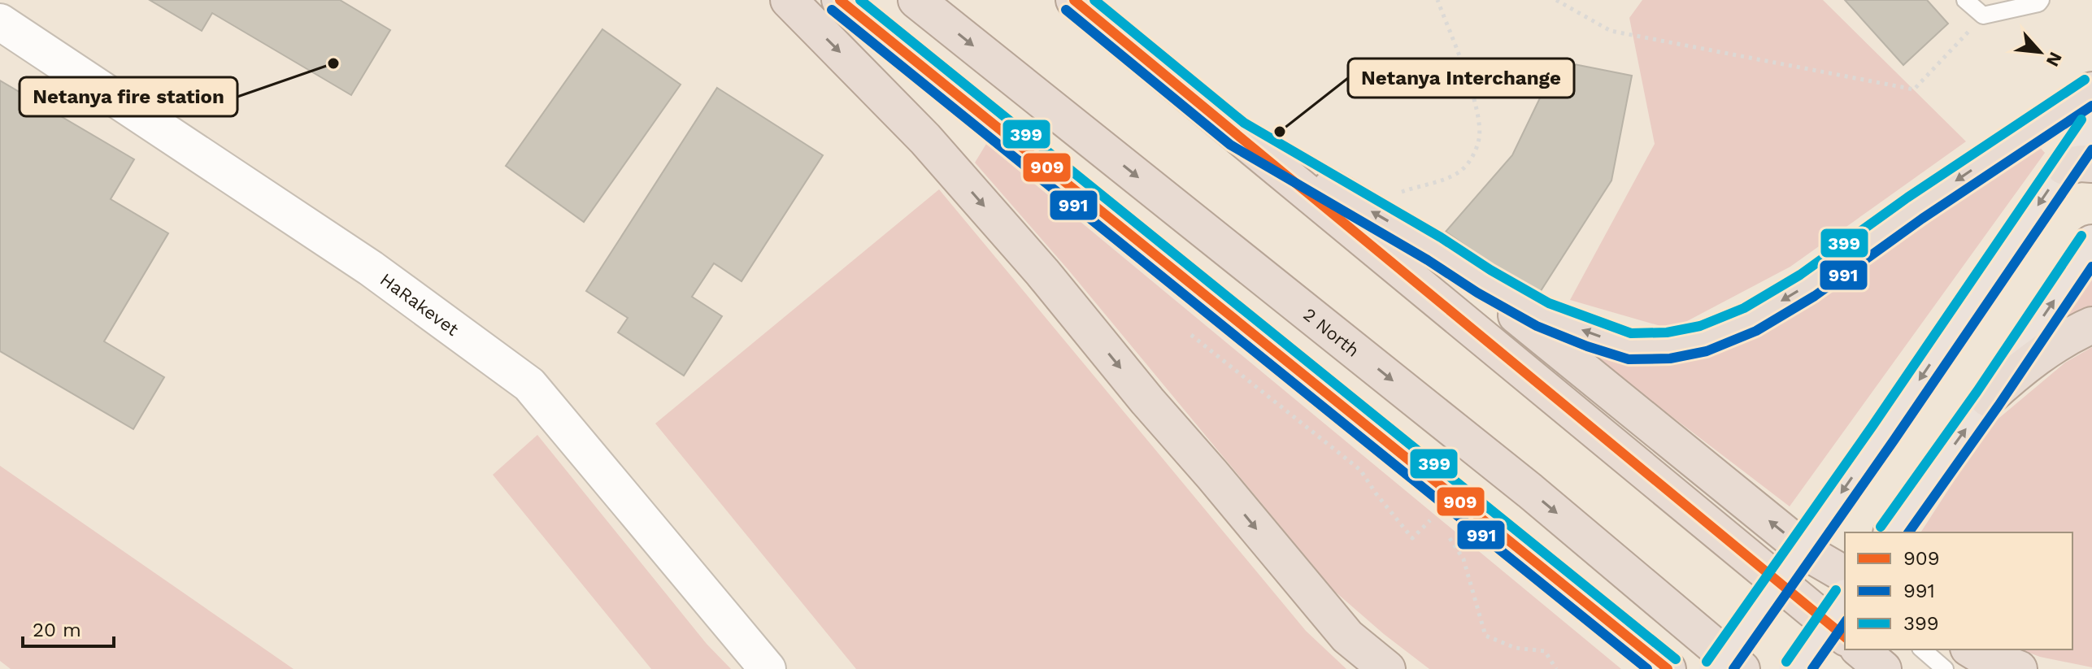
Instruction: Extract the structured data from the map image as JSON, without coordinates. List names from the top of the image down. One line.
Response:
{"streets":{"highway":["2 North"],"street":["HaRakevet"]},"places":["Netanya fire station","Netanya Interchange"],"lines":["transit line 909","transit line 399","transit line 991"],"legend":["909","991","399"],"scale_bar":"20 m","north":"bottom right"}
